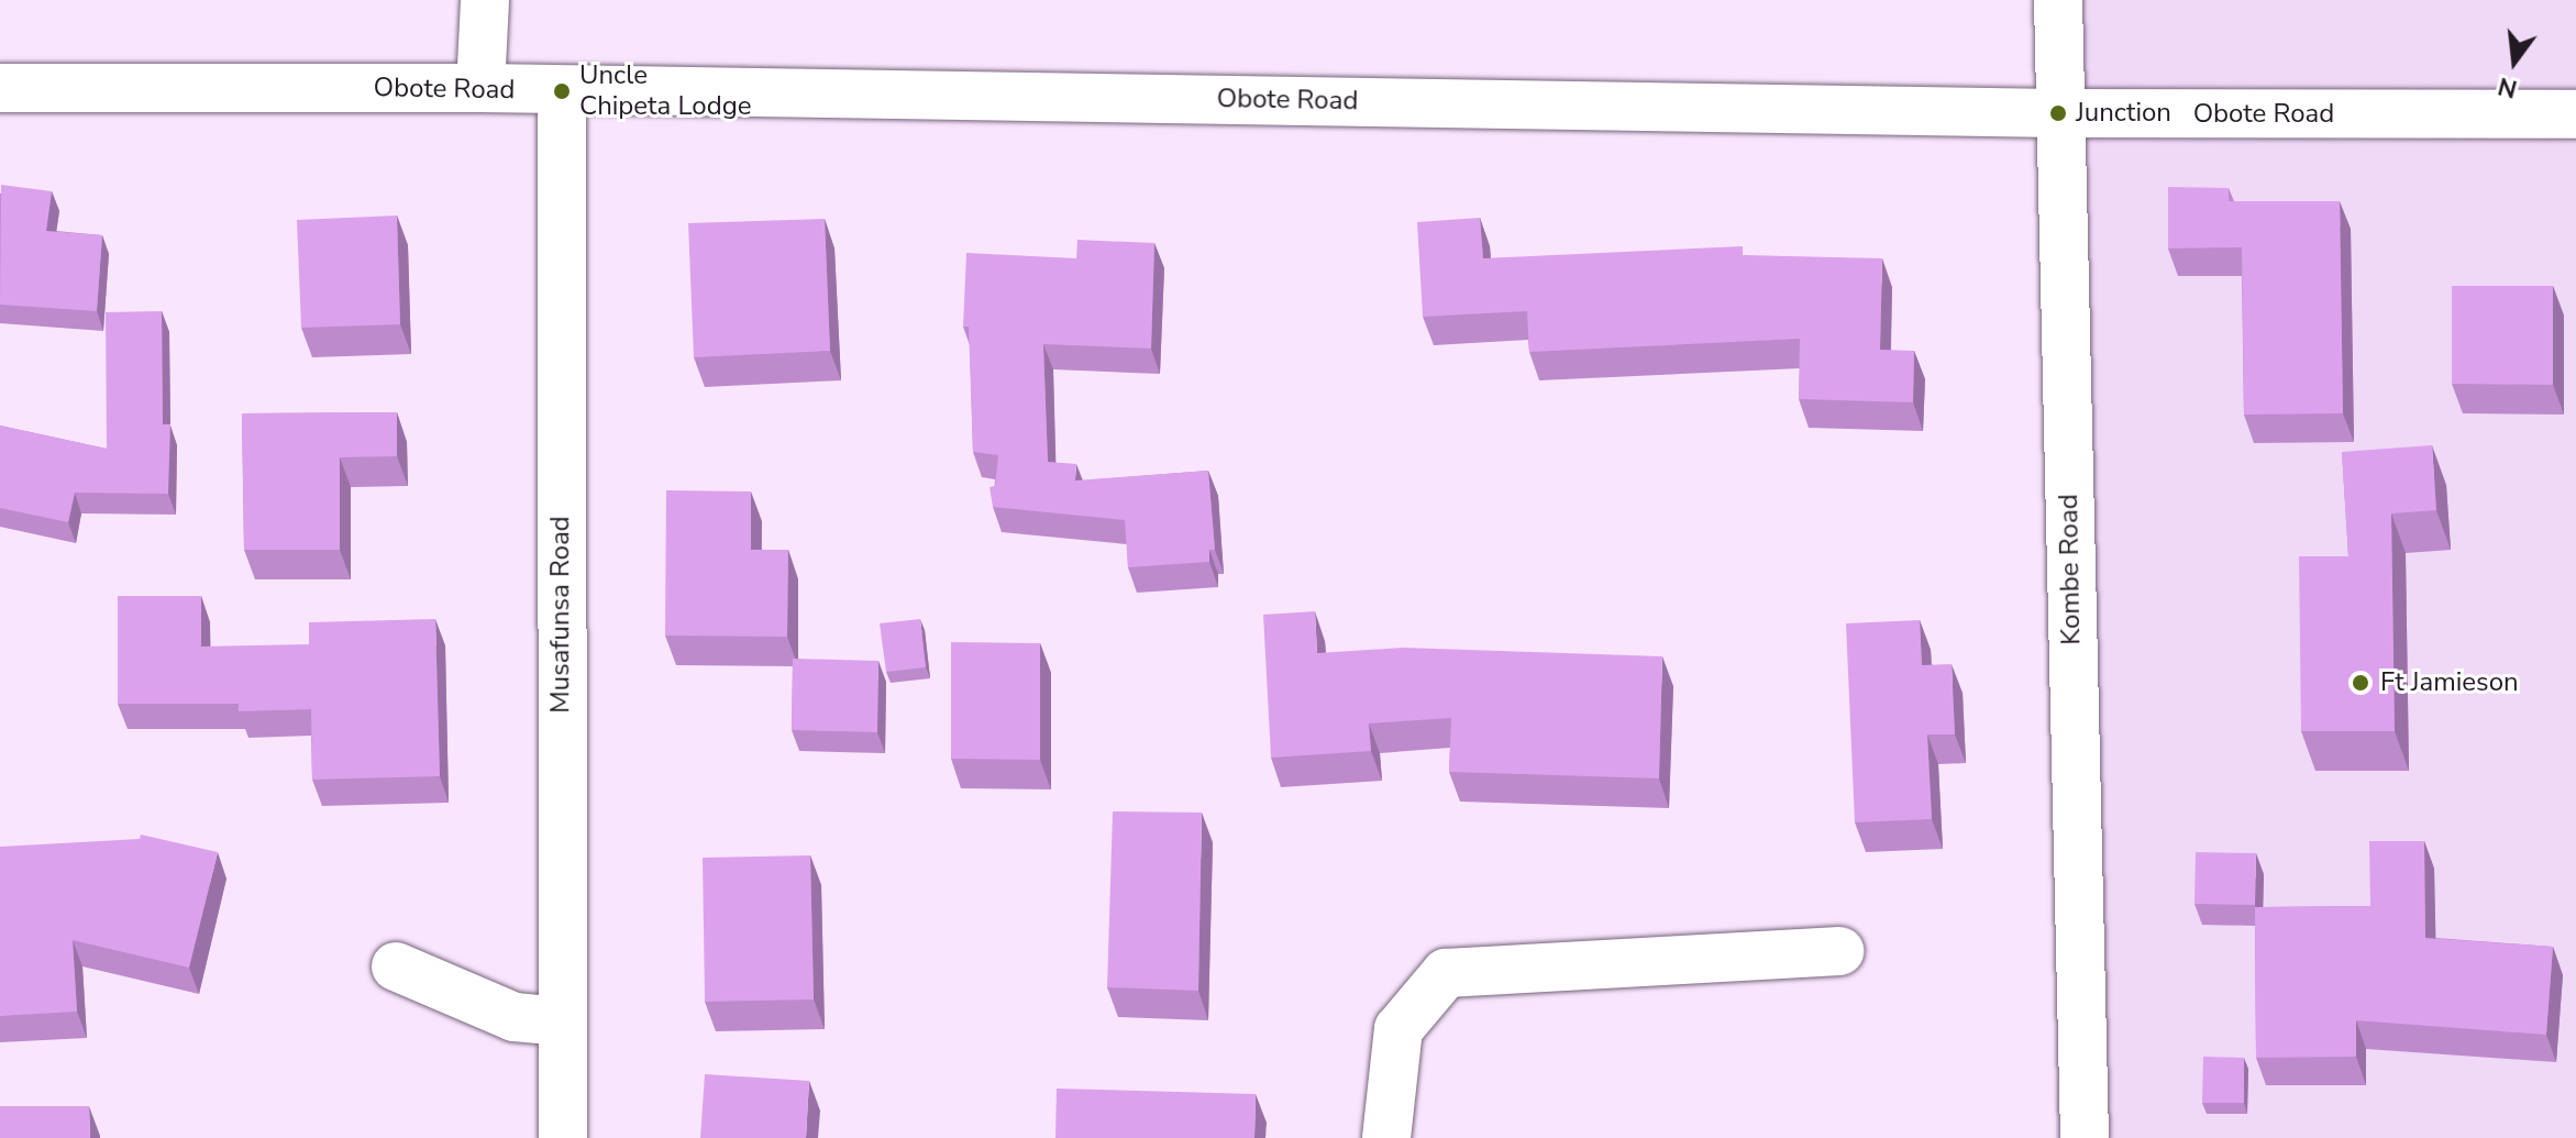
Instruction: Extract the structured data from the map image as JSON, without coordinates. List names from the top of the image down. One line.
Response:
{"streets":{"street":["Obote Road","Kombe Road","Musafunsa Road"]},"crossings":[["Obote Road","Kombe Road"],["Obote Road","Musafunsa Road"]],"places":["Uncle Chipeta Lodge","Junction","Ft Jamieson"],"north":"bottom"}
